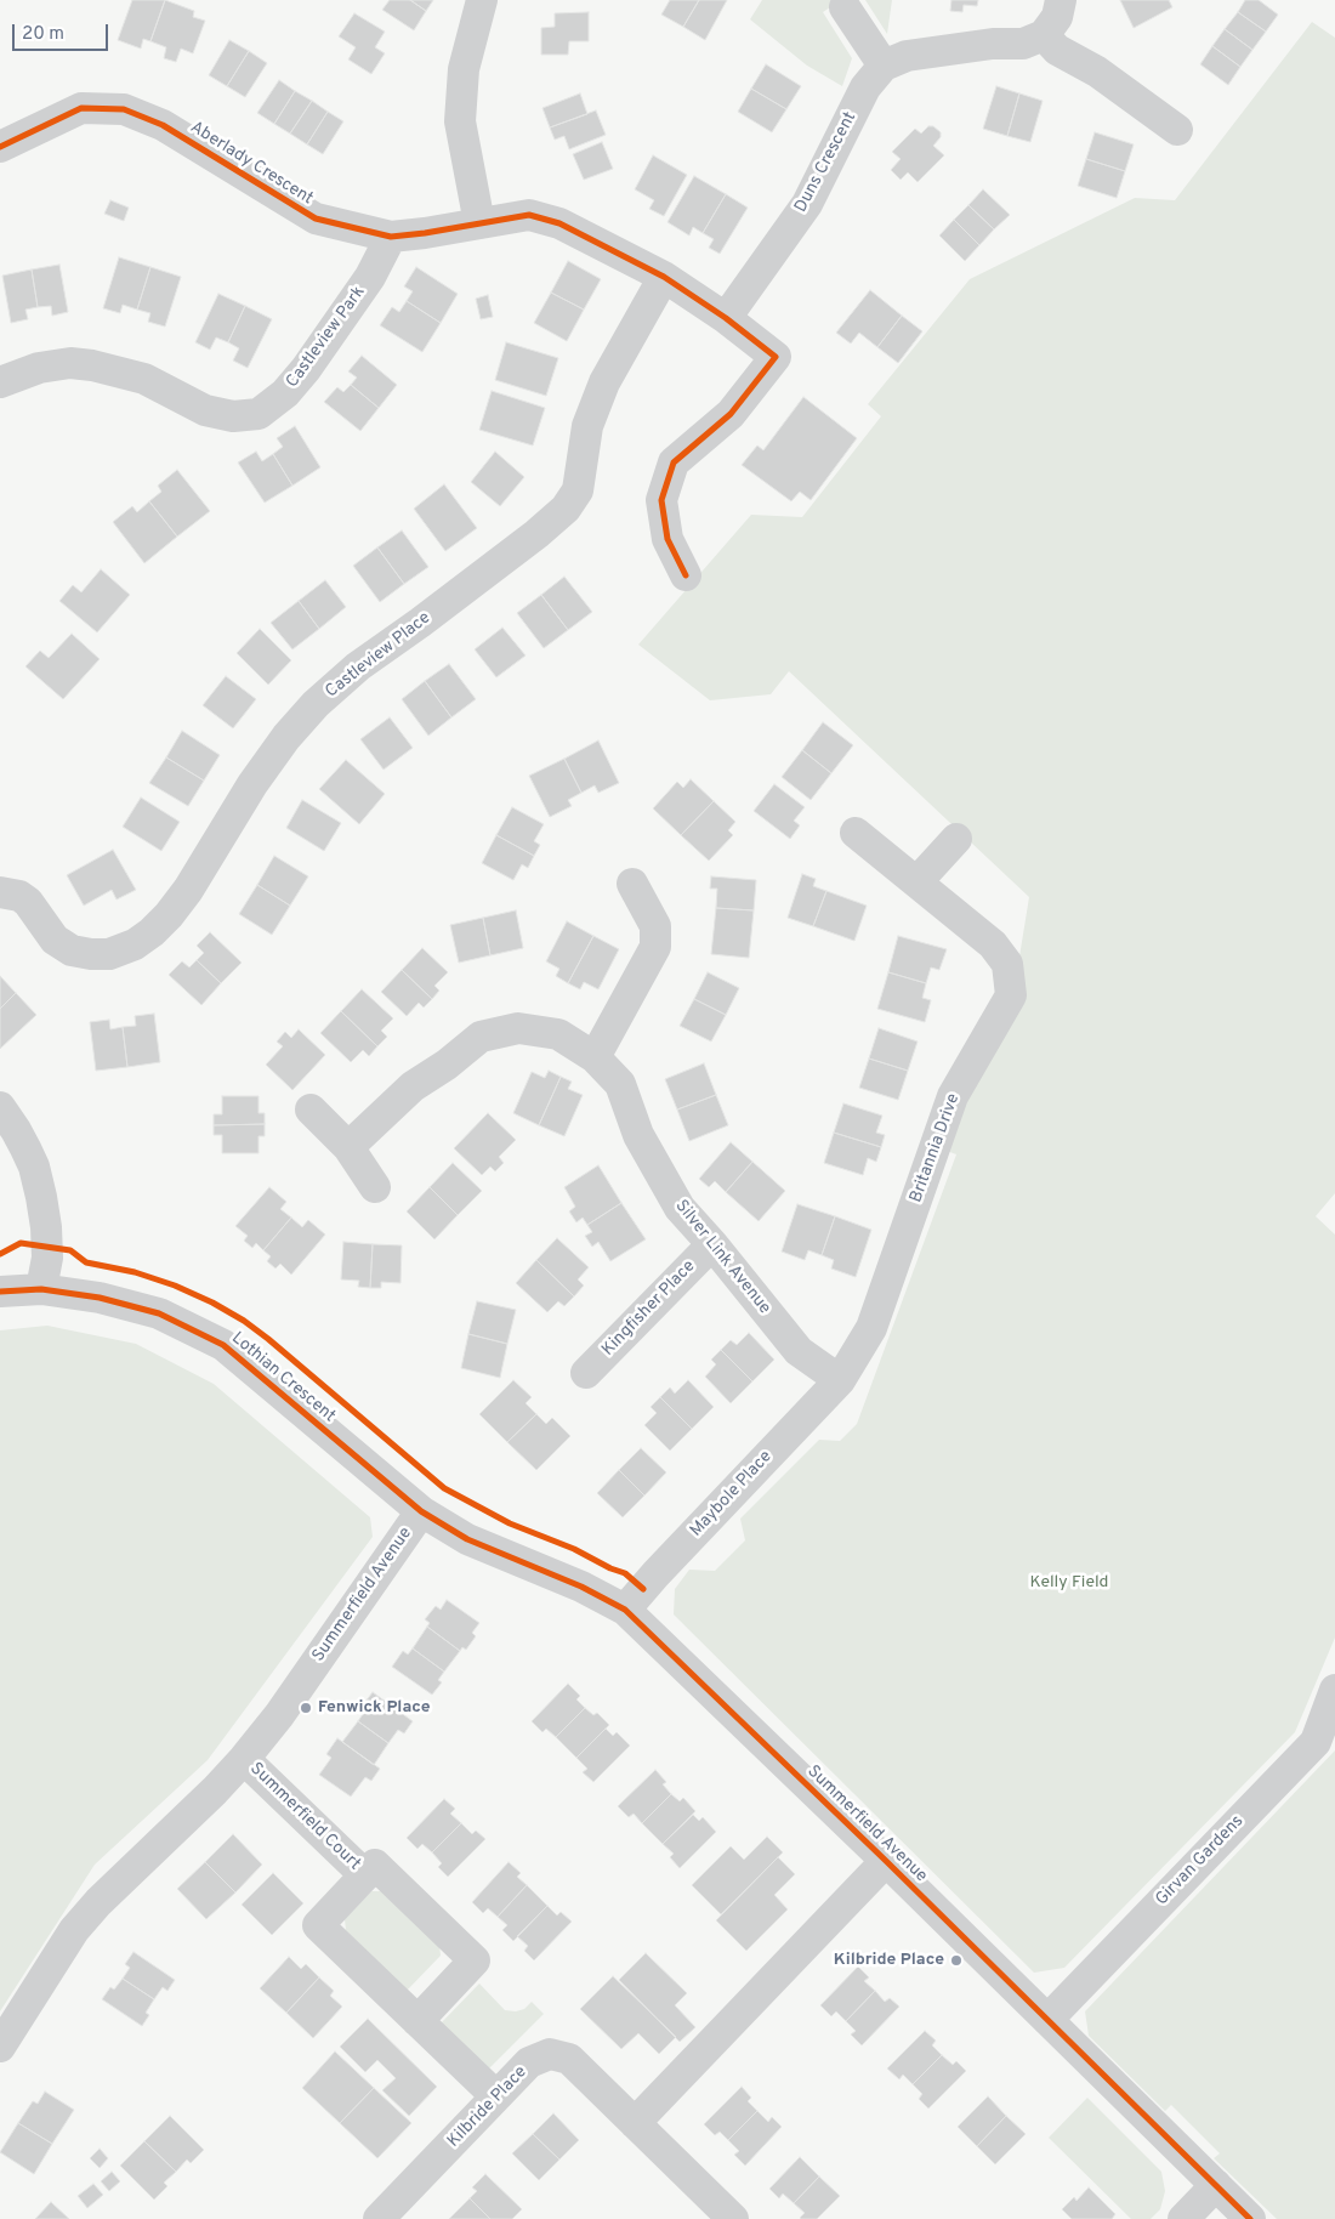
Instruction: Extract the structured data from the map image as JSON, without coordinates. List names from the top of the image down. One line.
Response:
{"streets":{"street":["Duns Crescent","Aberlady Crescent","Castleview Park","Castleview Place","Britannia Drive","Silver Link Avenue","Kingfisher Place","Lothian Crescent","Maybole Place","Summerfield Avenue","Summerfield Court","Girvan Gardens","Kilbride Place"]},"crossings":[["Duns Crescent","Aberlady Crescent"],["Aberlady Crescent","Castleview Park"],["Aberlady Crescent","Castleview Place"],["Britannia Drive","Silver Link Avenue"],["Britannia Drive","Maybole Place"],["Silver Link Avenue","Kingfisher Place"],["Silver Link Avenue","Maybole Place"],["Lothian Crescent","Summerfield Avenue"],["Maybole Place","Summerfield Avenue"],["Summerfield Avenue","Summerfield Court"],["Summerfield Avenue","Girvan Gardens"],["Summerfield Court","Kilbride Place"]],"parks":["Kelly Field"],"places":["Fenwick Place","Kilbride Place"],"scale_bar":"20 m"}
